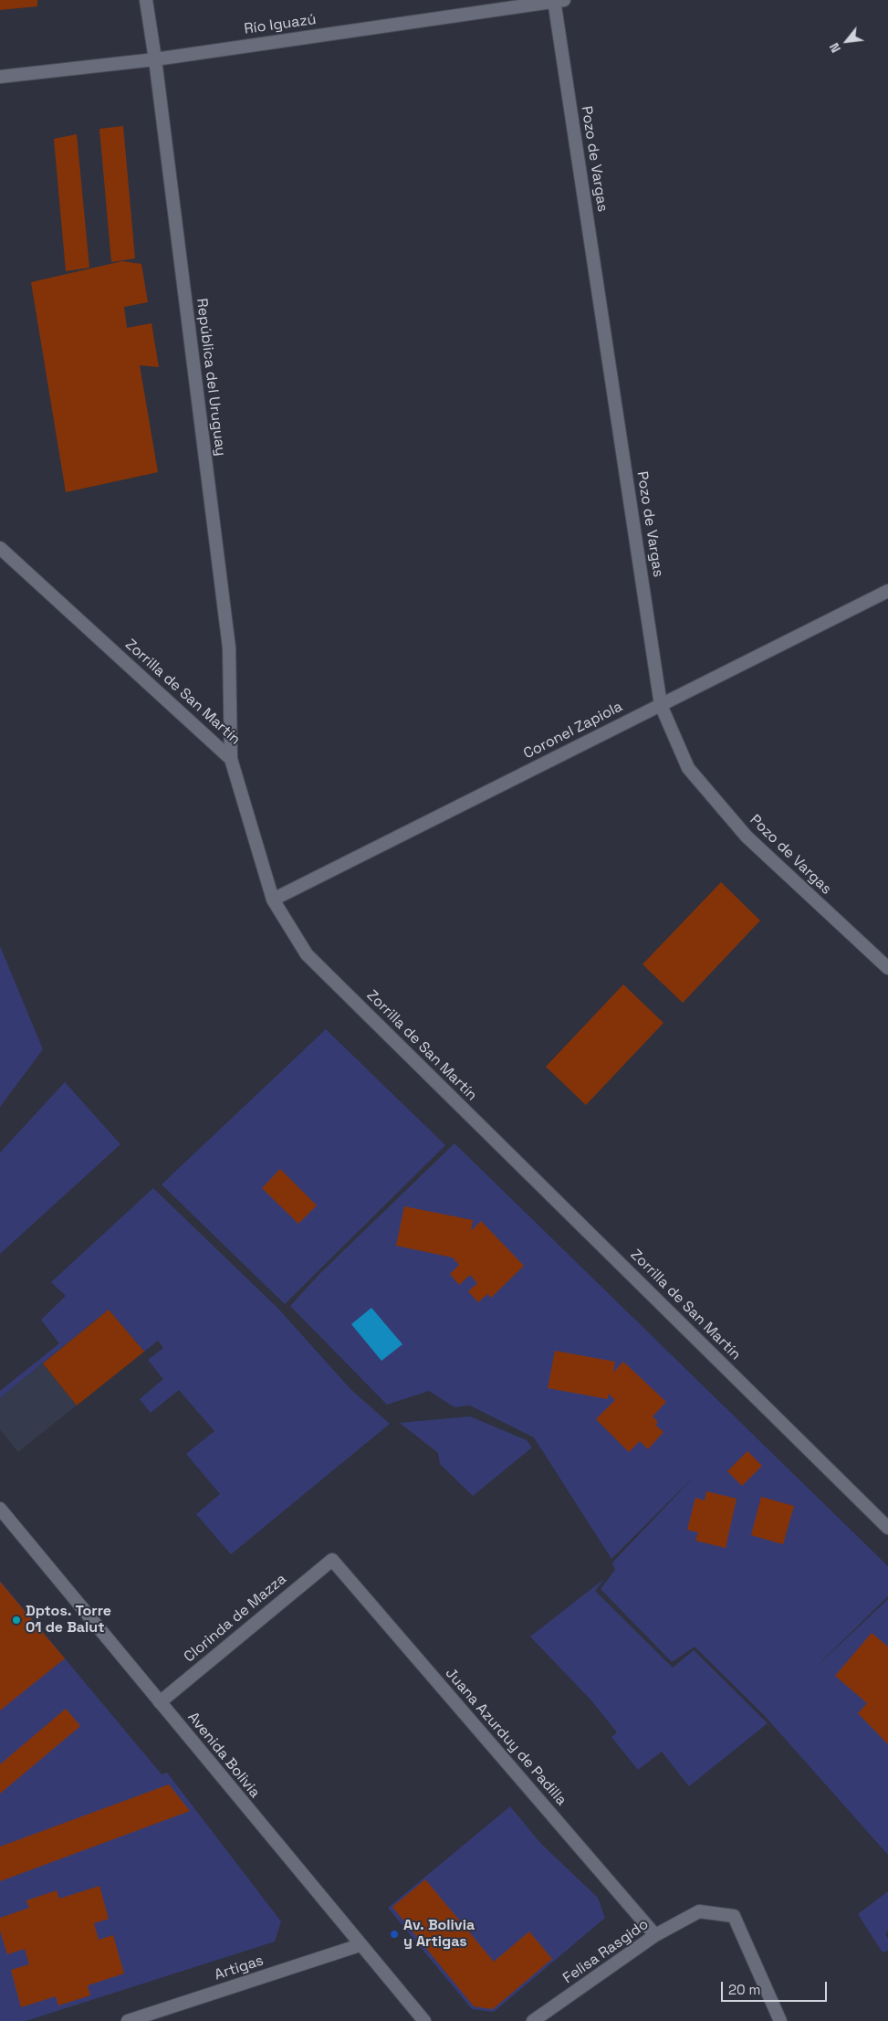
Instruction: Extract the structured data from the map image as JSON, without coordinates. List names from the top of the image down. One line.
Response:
{"streets":{"street":["Río Iguazú","Pozo de Vargas","República del Uruguay","Zorrilla de San Martín","Coronel Zapiola","Clorinda de Mazza","Juana Azurduy de Padilla","Avenida Bolivia","Felisa Rasgido","Artigas"]},"crossings":[["Río Iguazú","Pozo de Vargas"],["Río Iguazú","República del Uruguay"],["Pozo de Vargas","Coronel Zapiola"],["República del Uruguay","Zorrilla de San Martín"],["Zorrilla de San Martín","Coronel Zapiola"],["Clorinda de Mazza","Juana Azurduy de Padilla"],["Clorinda de Mazza","Avenida Bolivia"],["Juana Azurduy de Padilla","Felisa Rasgido"],["Avenida Bolivia","Artigas"]],"places":["Dptos. Torre 01 de Balut","Av. Bolivia y Artigas"],"scale_bar":"20 m","north":"bottom left"}
